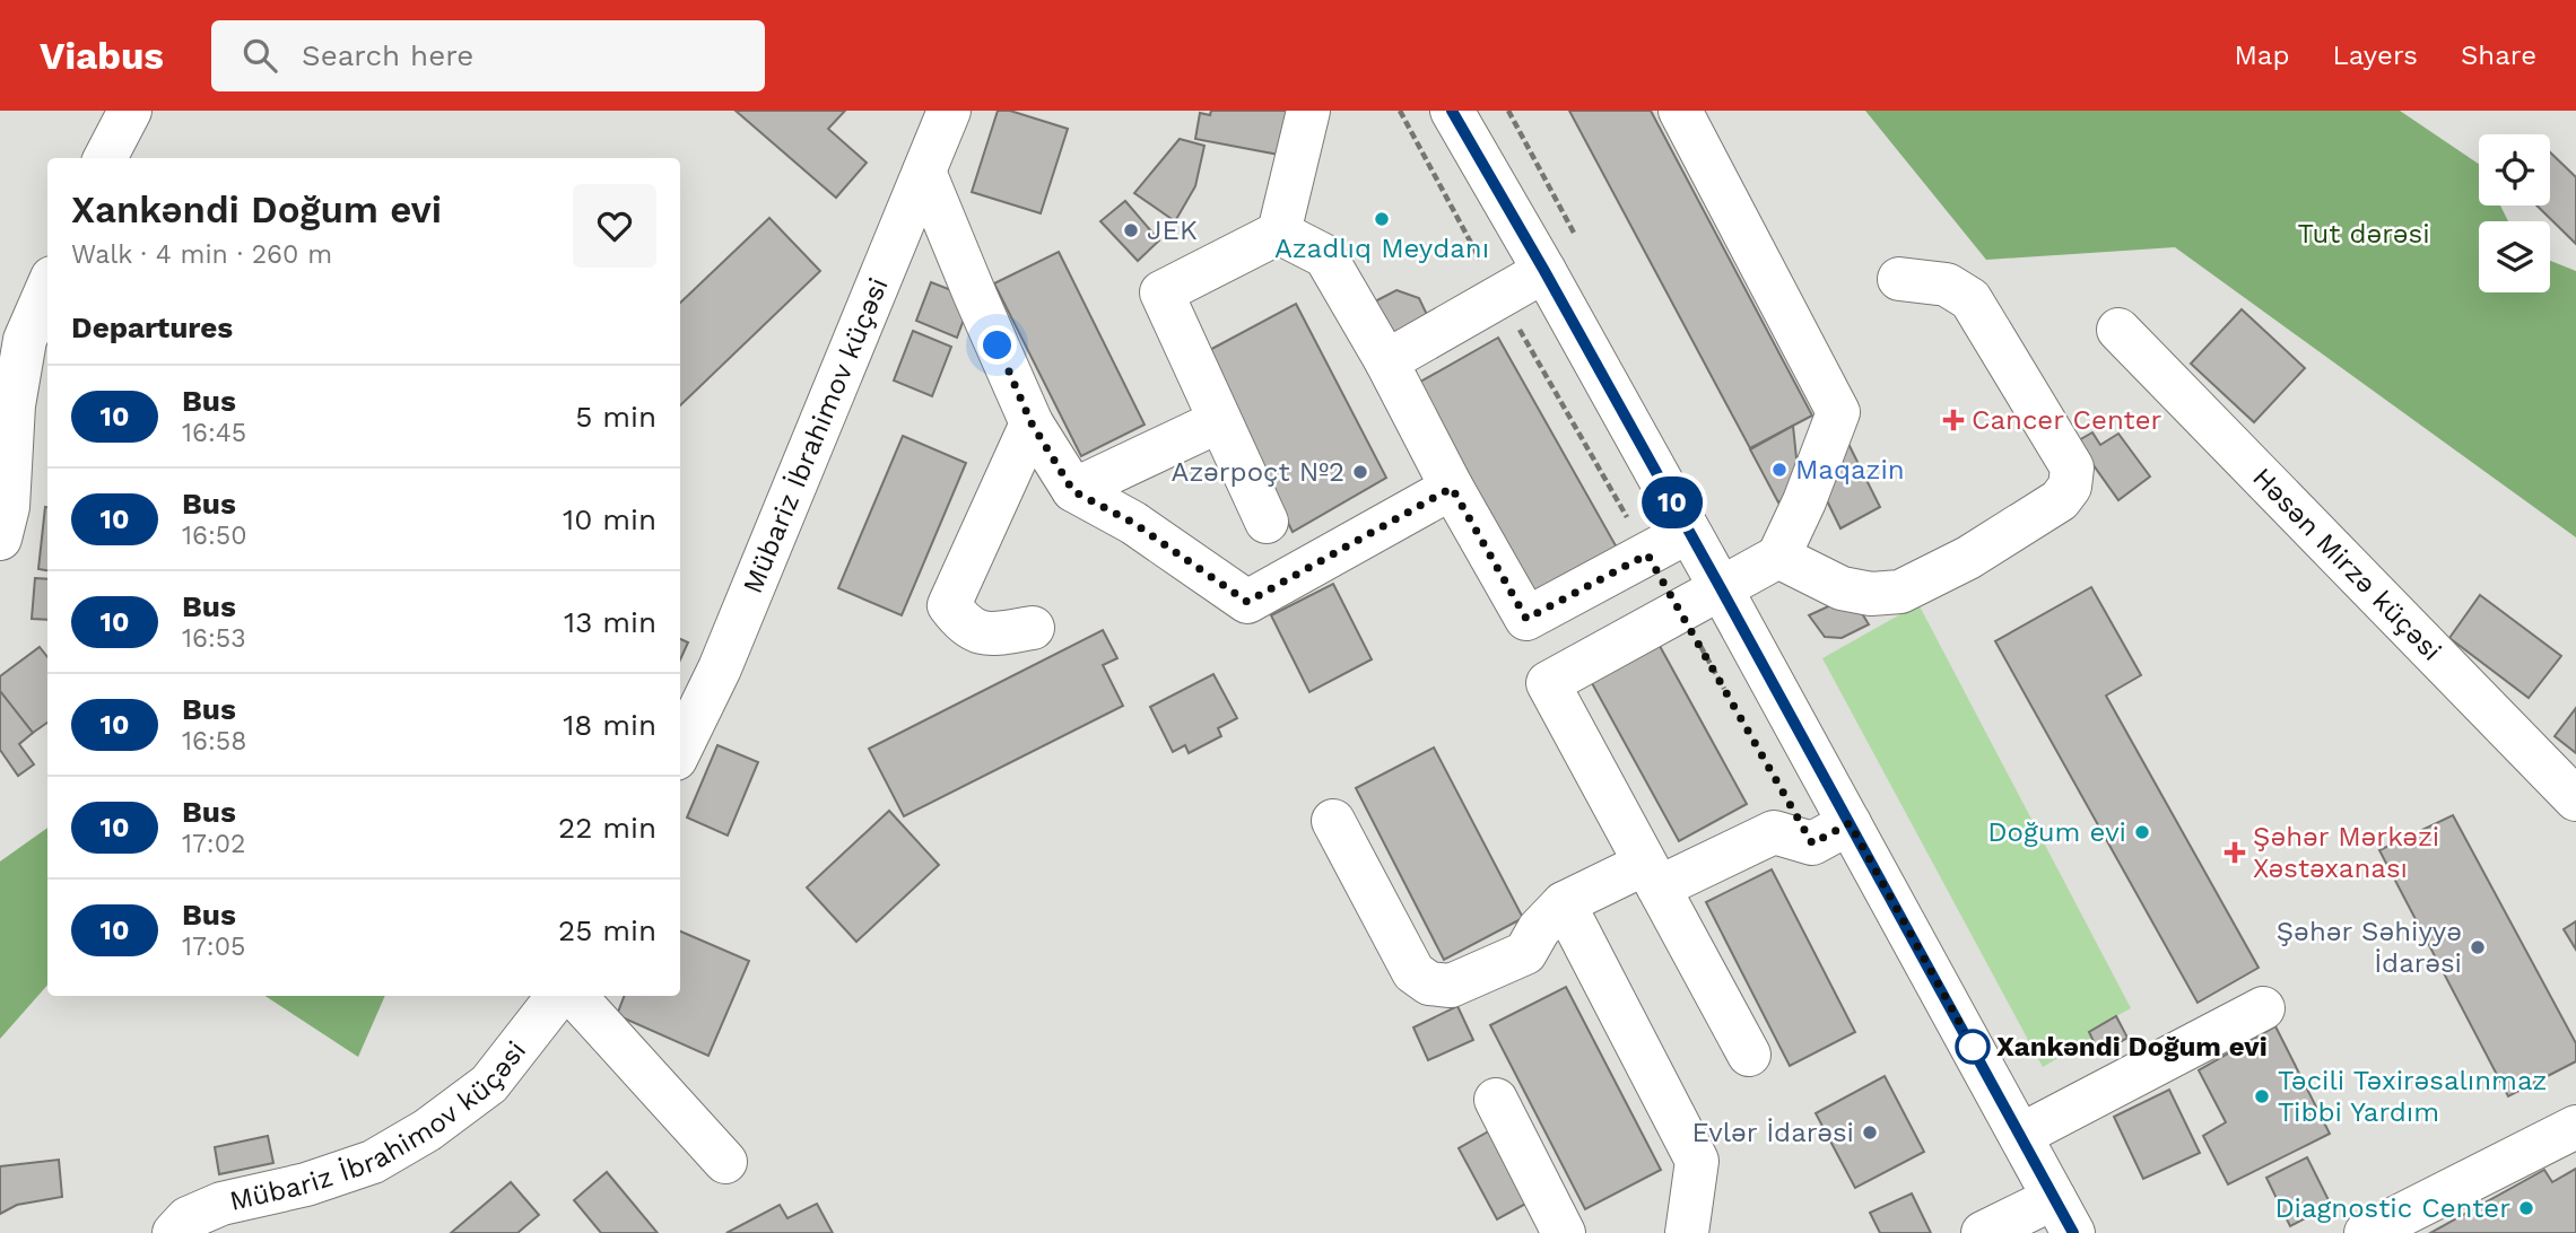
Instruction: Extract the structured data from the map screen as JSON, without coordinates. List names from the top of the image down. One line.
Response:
{"streets":{"street":["Mübariz İbrahimov küçəsi","Həsən Mirzə küçəsi"]},"parks":["Tut dərəsi"],"places":{"other":["Azadlıq Meydanı","JEK","Maqazin","Azərpoçt №2","Doğum evi","Şəhər Səhiyyə İdarəsi","Xankəndi Doğum evi","Təcili Təxirəsalınmaz Tibbi Yardım","Evlər İdarəsi","Diagnostic Center"],"health":["Cancer Center","Şəhər Mərkəzi Xəstəxanası"]},"lines":["bus line 10"],"page":{"header":"Viabus","search":"Search here","nav":["Map","Layers","Share"],"on_map":"10","heading":[["Xankəndi Doğum evi","Walk · 4 min · 260 m"],"Departures"],"list":[{"mark":"10","name":"Bus","note":"16:45","value":"5 min"},{"mark":"10","name":"Bus","note":"16:50","value":"10 min"},{"mark":"10","name":"Bus","note":"16:53","value":"13 min"},{"mark":"10","name":"Bus","note":"16:58","value":"18 min"},{"mark":"10","name":"Bus","note":"17:02","value":"22 min"},{"mark":"10","name":"Bus","note":"17:05","value":"25 min"}]}}
